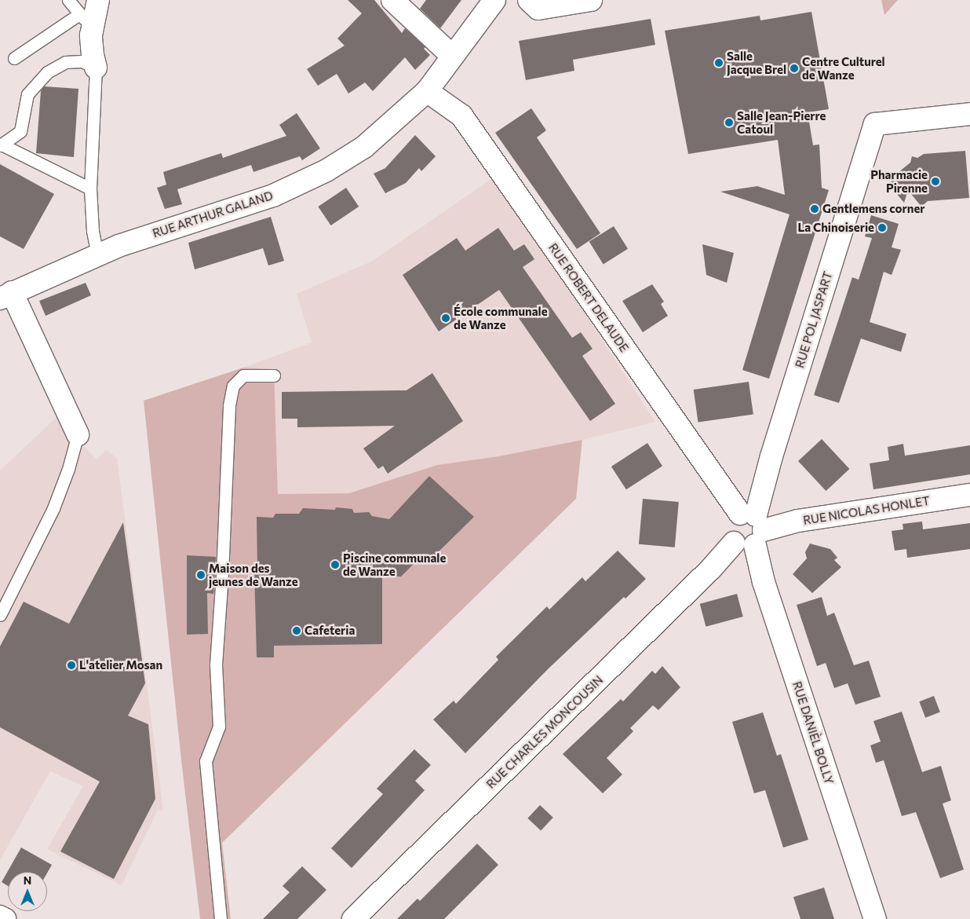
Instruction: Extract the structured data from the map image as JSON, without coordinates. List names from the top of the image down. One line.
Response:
{"streets":{"street":["RUE ARTHUR GALAND","RUE ROBERT DELAUDE","RUE POL JASPART","RUE NICOLAS HONLET","RUE CHARLES MONCOUSIN","RUE DANIÈL BOLLY"]},"crossings":[["RUE ARTHUR GALAND","RUE ROBERT DELAUDE"],["RUE ROBERT DELAUDE","RUE POL JASPART"],["RUE ROBERT DELAUDE","RUE NICOLAS HONLET"],["RUE ROBERT DELAUDE","RUE DANIÈL BOLLY"],["RUE POL JASPART","RUE NICOLAS HONLET"],["RUE POL JASPART","RUE DANIÈL BOLLY"],["RUE NICOLAS HONLET","RUE CHARLES MONCOUSIN"],["RUE NICOLAS HONLET","RUE DANIÈL BOLLY"]],"places":["Salle Jacque Brel","Centre Culturel de Wanze","Salle Jean-Pierre Catoul","Pharmacie Pirenne","Gentlemens corner","La Chinoiserie","École communale de Wanze","Piscine communale de Wanze","Maison des jeunes de Wanze","Cafeteria","L'atelier Mosan"],"north":"top"}
